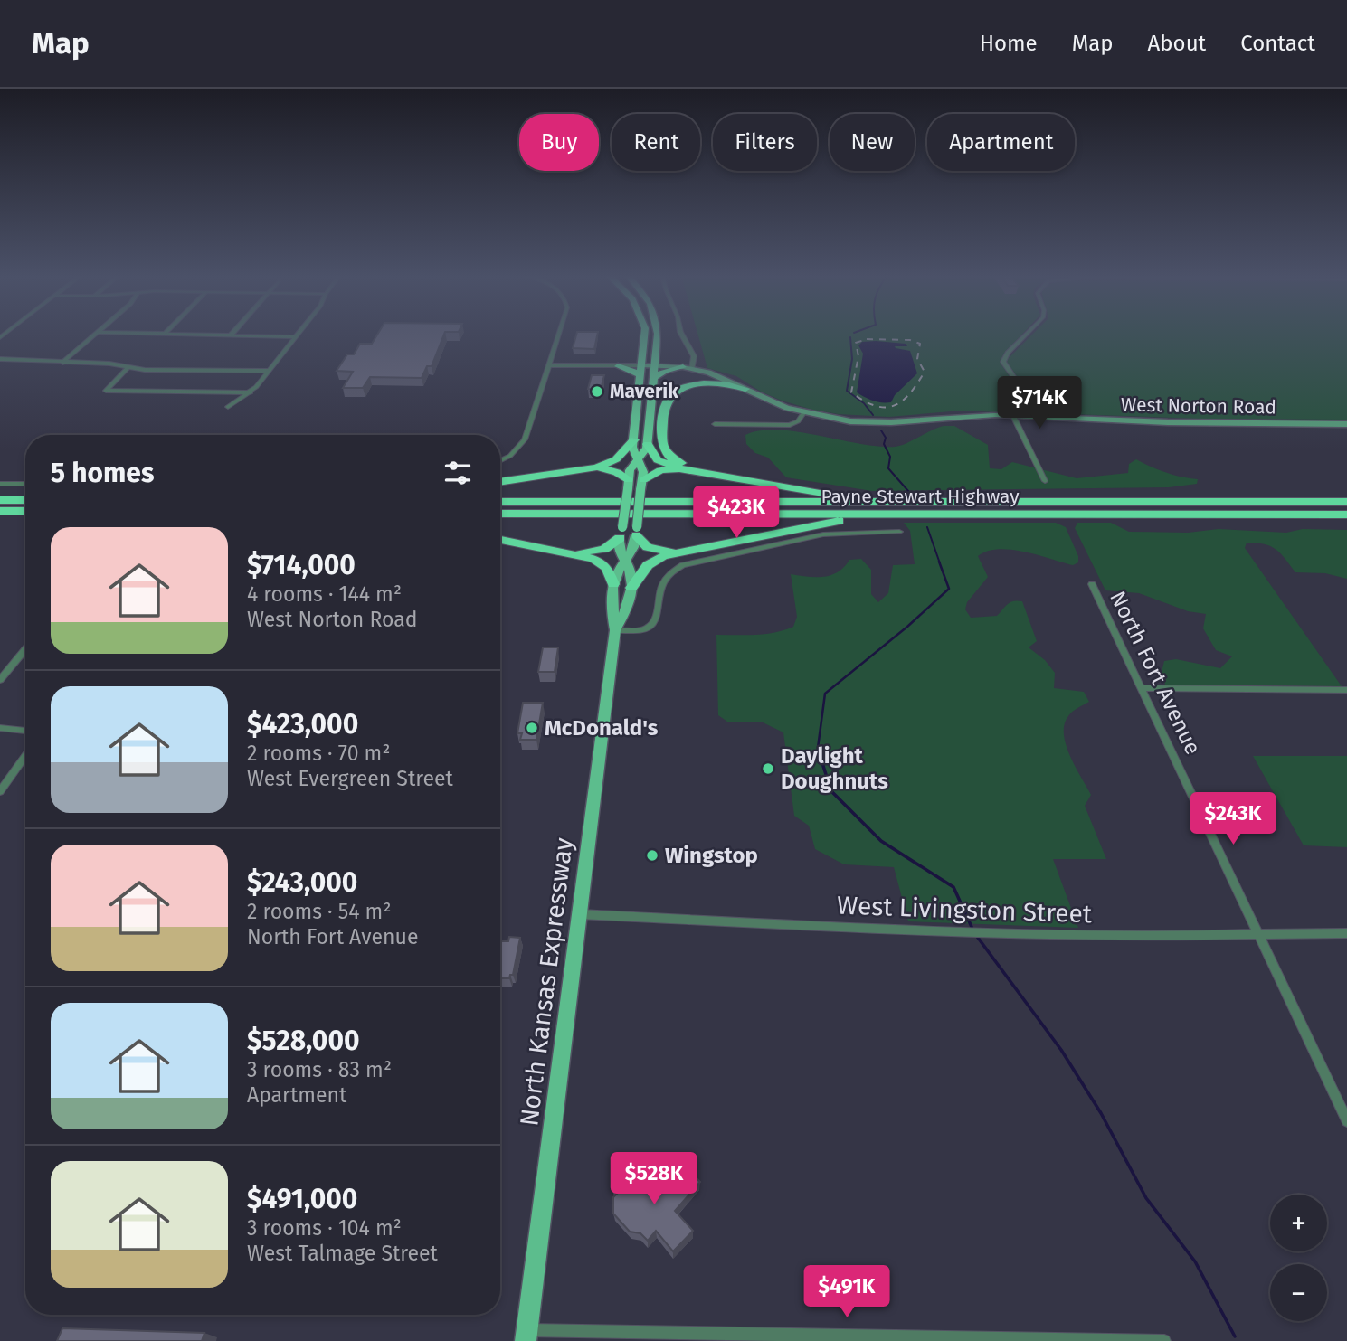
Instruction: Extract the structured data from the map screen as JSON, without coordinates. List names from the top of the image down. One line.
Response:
{"streets":{"highway":["Payne Stewart Highway","North Kansas Expressway"],"main road":["West Norton Road"],"street":["North Fort Avenue","West Livingston Street"]},"crossings":[["West Norton Road","North Kansas Expressway"],["North Fort Avenue","West Livingston Street"],["West Livingston Street","North Kansas Expressway"]],"places":["Maverik","McDonald's","Daylight Doughnuts","Wingstop"],"page":{"header":"Map","nav":["Home","Map","About","Contact"],"chip":["Buy","Rent","Filters","New","Apartment"],"price":["$714K","$423K","$243K","$528K","$491K"],"heading":"5 homes","list":[{"name":"$714,000","note":"4 rooms · 144 m² · West Norton Road"},{"name":"$423,000","note":"2 rooms · 70 m² · West Evergreen Street"},{"name":"$243,000","note":"2 rooms · 54 m² · North Fort Avenue"},{"name":"$528,000","note":"3 rooms · 83 m² · Apartment"},{"name":"$491,000","note":"3 rooms · 104 m² · West Talmage Street"}],"map_buttons":["+","−"]}}
